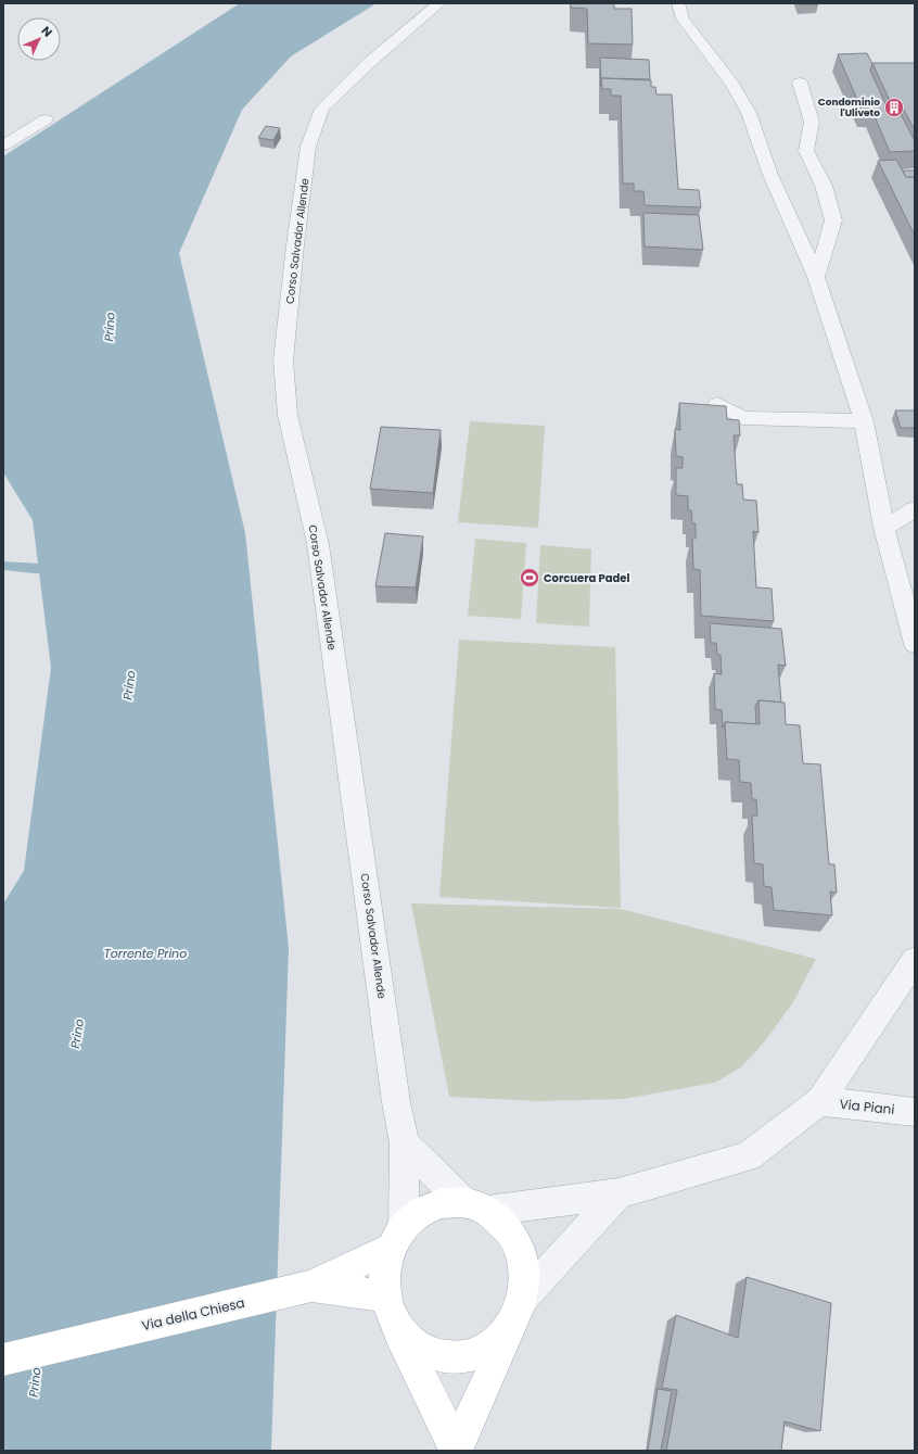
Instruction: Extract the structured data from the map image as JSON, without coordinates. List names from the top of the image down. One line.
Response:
{"streets":{"main road":["Via della Chiesa"],"street":["Corso Salvador Allende","Via Piani"]},"crossings":[["Corso Salvador Allende","Via della Chiesa"]],"water":["Prino","Torrente Prino"],"places":{"building":["Condominio l'Uliveto"],"sports":["Corcuera Padel"]},"north":"top right"}
